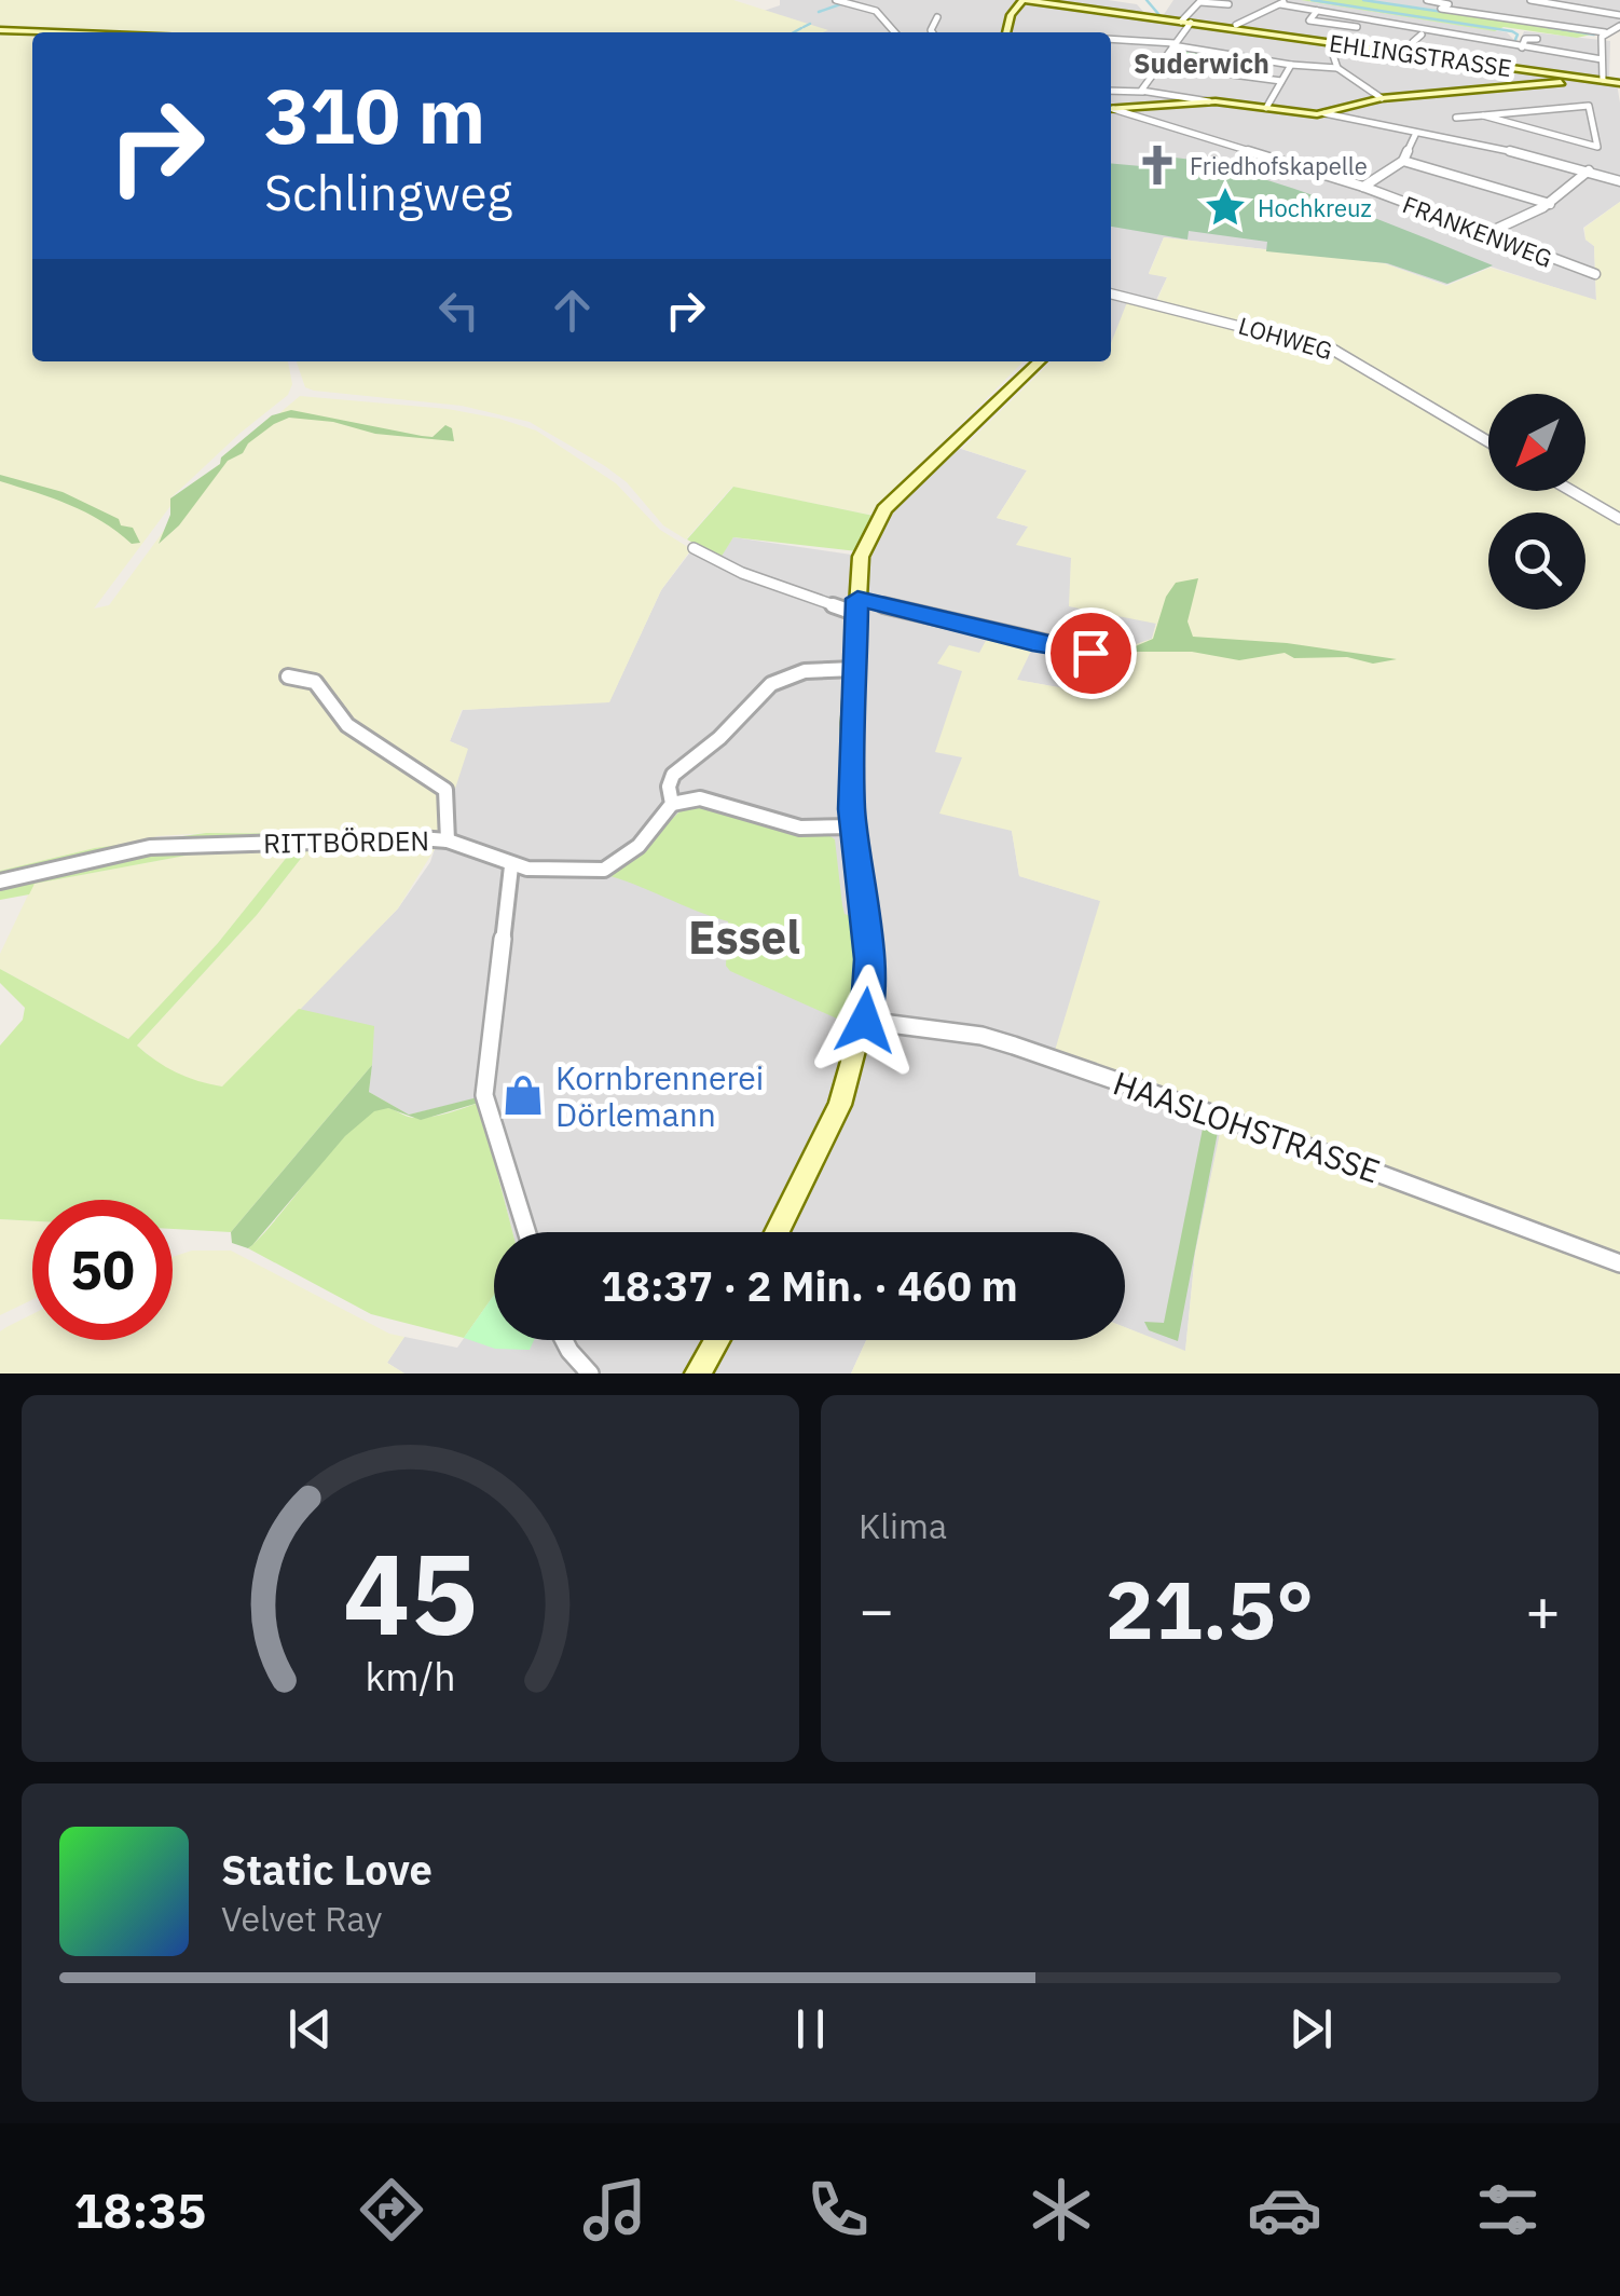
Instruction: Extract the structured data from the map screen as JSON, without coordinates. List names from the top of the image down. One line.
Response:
{"streets":{"main road":["EHLINGSTRASSE"],"street":["FRANKENWEG","LOHWEG","RITTBÖRDEN","HAASLOHSTRASSE"]},"districts":["Suderwich","Essel"],"places":{"church":["Friedhofskapelle"],"place":["Hochkreuz"],"shop":["Kornbrennerei Dörlemann"]},"north":"bottom left","page":{"turn":["310 m","Schlingweg"],"limit":"50","trip":"18:37 · 2 Min. · 460 m","tile":"Klima","heat":["−","21.5°","+"],"song":["Static Love","Velvet Ray"],"tabs":"18:35","gauge":["45","km/h"]}}
